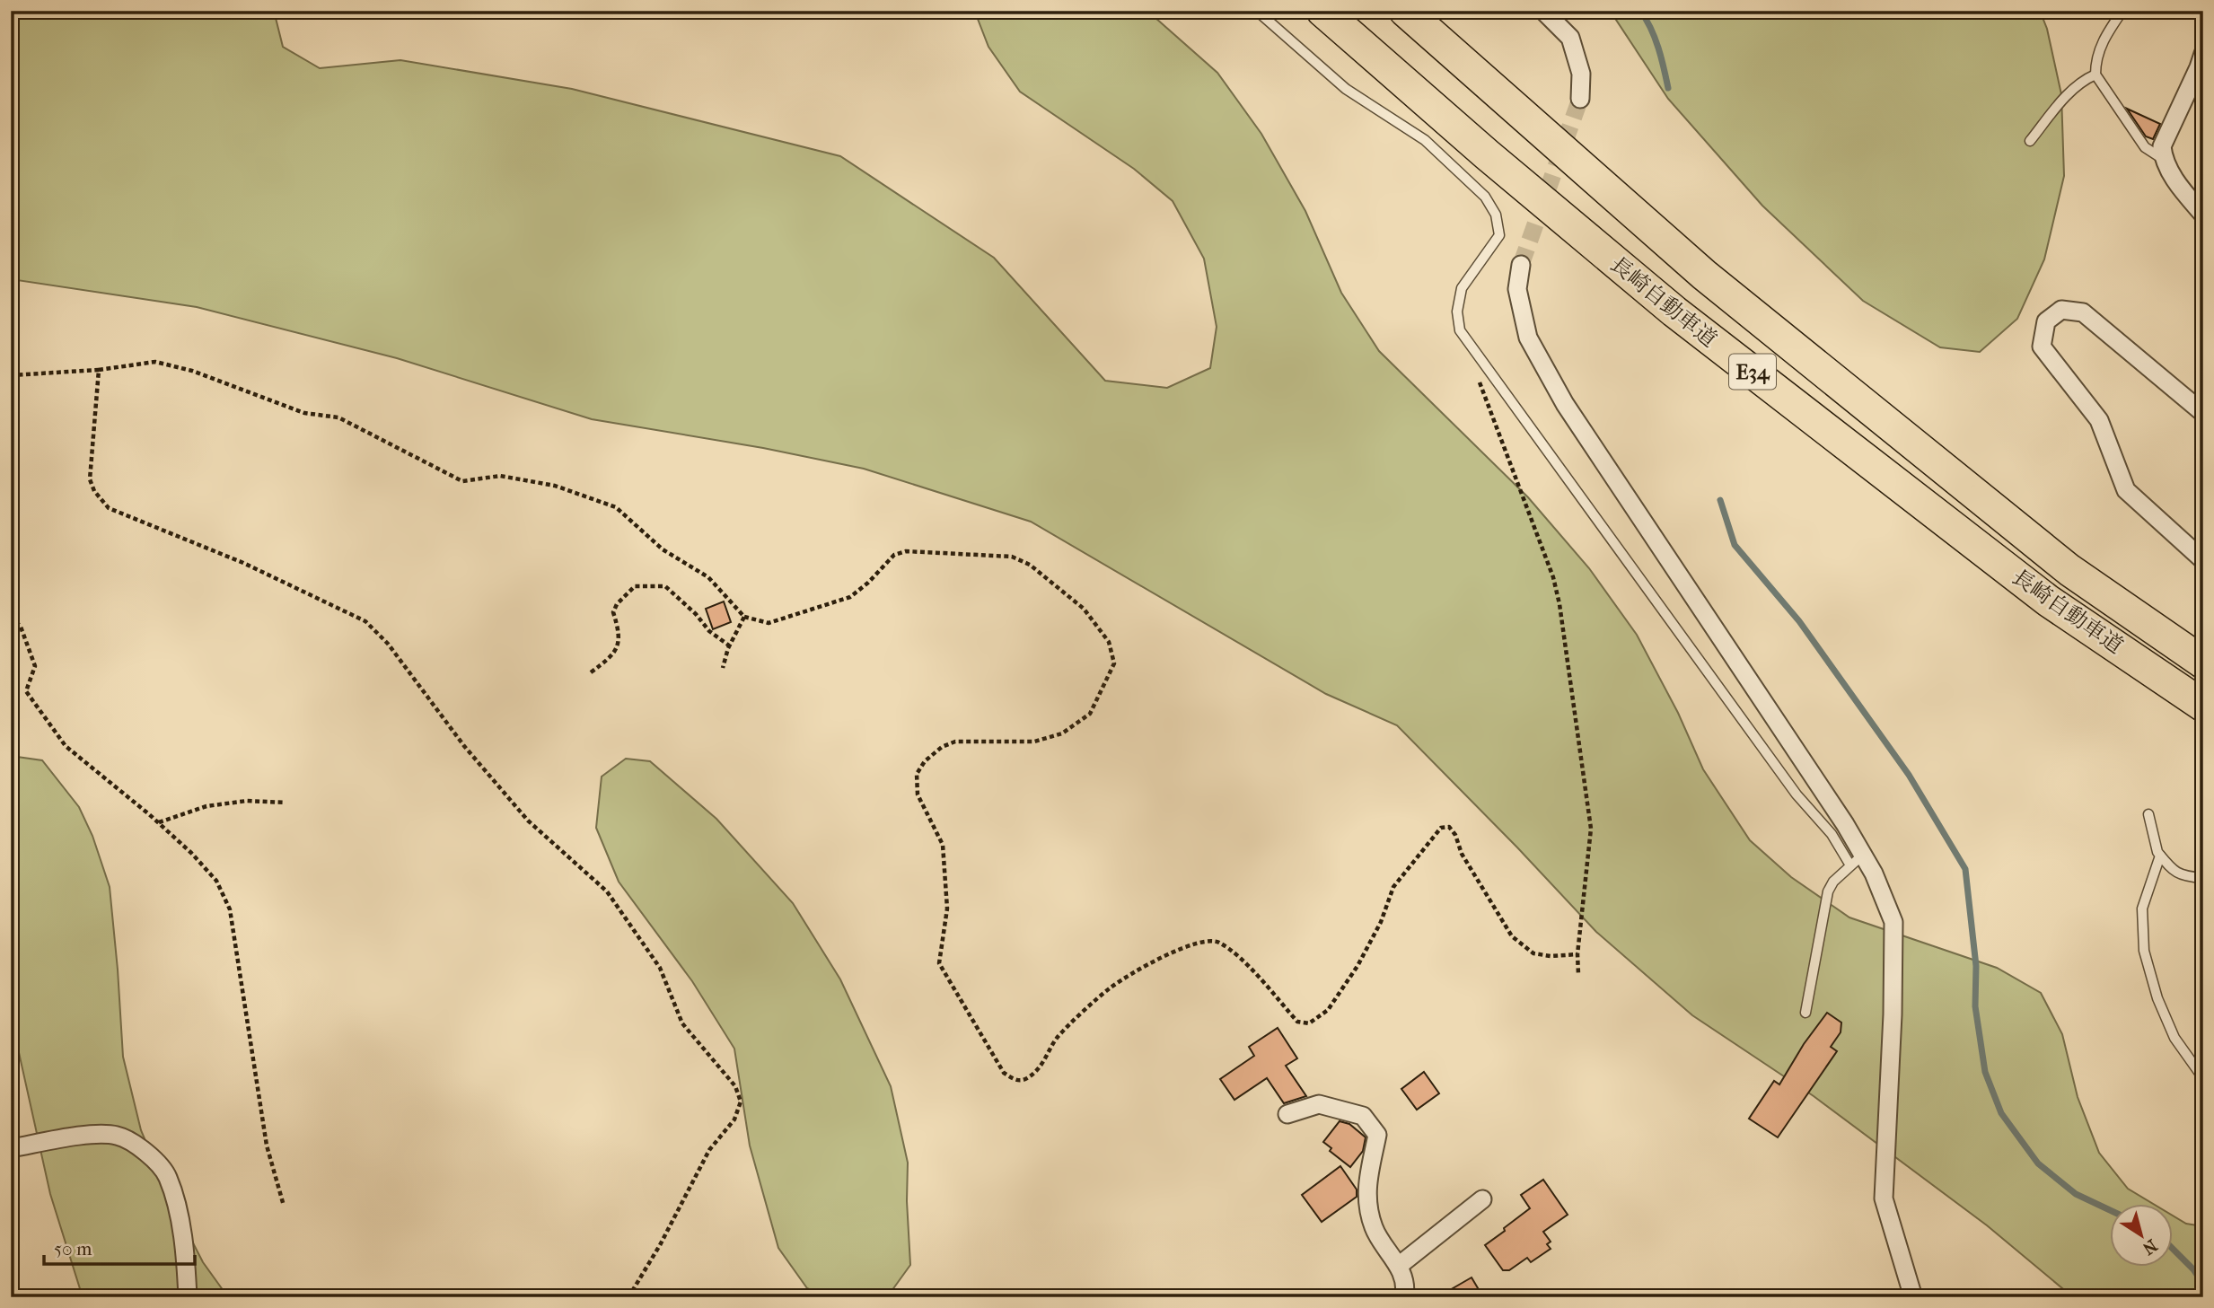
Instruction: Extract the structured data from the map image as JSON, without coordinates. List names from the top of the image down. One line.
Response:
{"streets":{"highway":["長崎自動車道","E34"]},"scale_bar":"50 m","north":"bottom right"}
